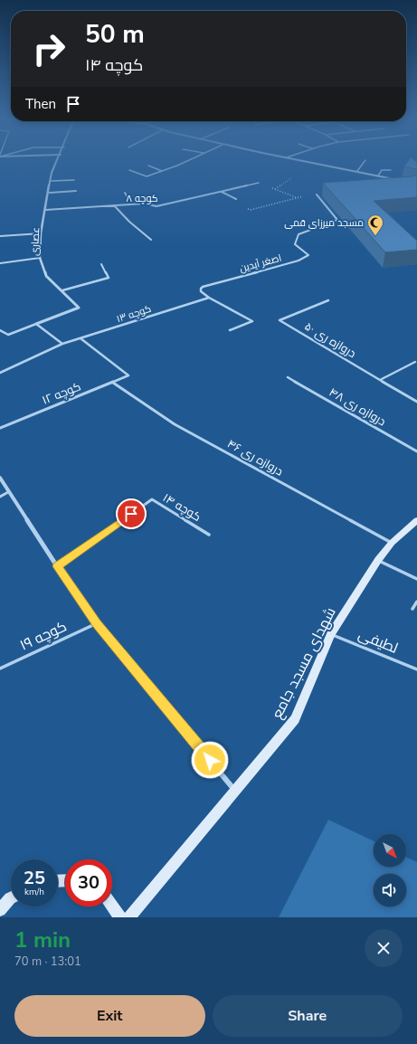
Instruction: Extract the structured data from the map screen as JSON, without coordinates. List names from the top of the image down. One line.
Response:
{"streets":{"main road":["شهدای مسجد جامع"],"street":["عصاری"],"lane":["کوچه ۸","اصغر آیدین","کوچه ۱۳","دروازه ری ۵۰","کوچه ۱۲","دروازه ری ۴۸","دروازه ری ۴۶","کوچه ۱۴","کوچه ۱۹","لطیفی"]},"crossings":[["کوچه ۸","عصاری"],["اصغر آیدین","کوچه ۱۳"],["کوچه ۱۳","کوچه ۱۲"],["کوچه ۱۲","دروازه ری ۴۶"],["دروازه ری ۴۶","شهدای مسجد جامع"],["لطیفی","شهدای مسجد جامع"]],"places":{"mosque":["مسجد میرزای قمی"]},"north":"bottom right","page":{"turn":["50 m","کوچه ۱۴"],"then":"Then","speed":"25 km/h","limit":"30","heading":["1 min","70 m · 13:01"],"buttons":["Exit","Share"]}}
